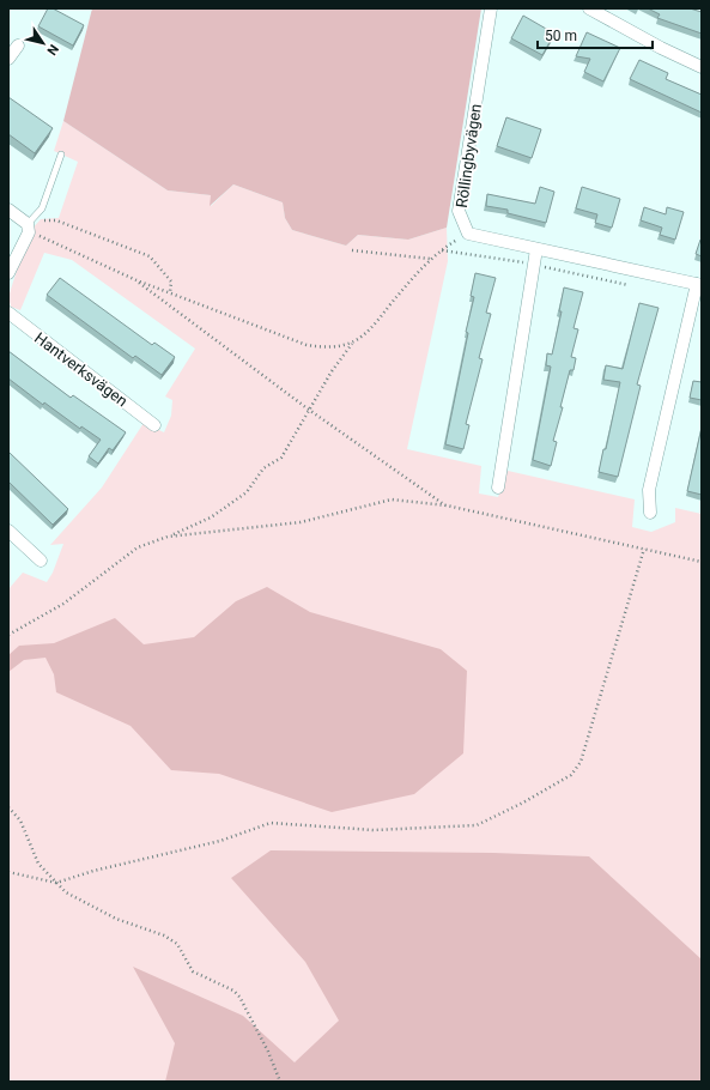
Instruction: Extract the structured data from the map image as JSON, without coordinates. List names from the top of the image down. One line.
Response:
{"streets":{"street":["Röllingbyvägen","Hantverksvägen"]},"scale_bar":"50 m","north":"bottom right"}
